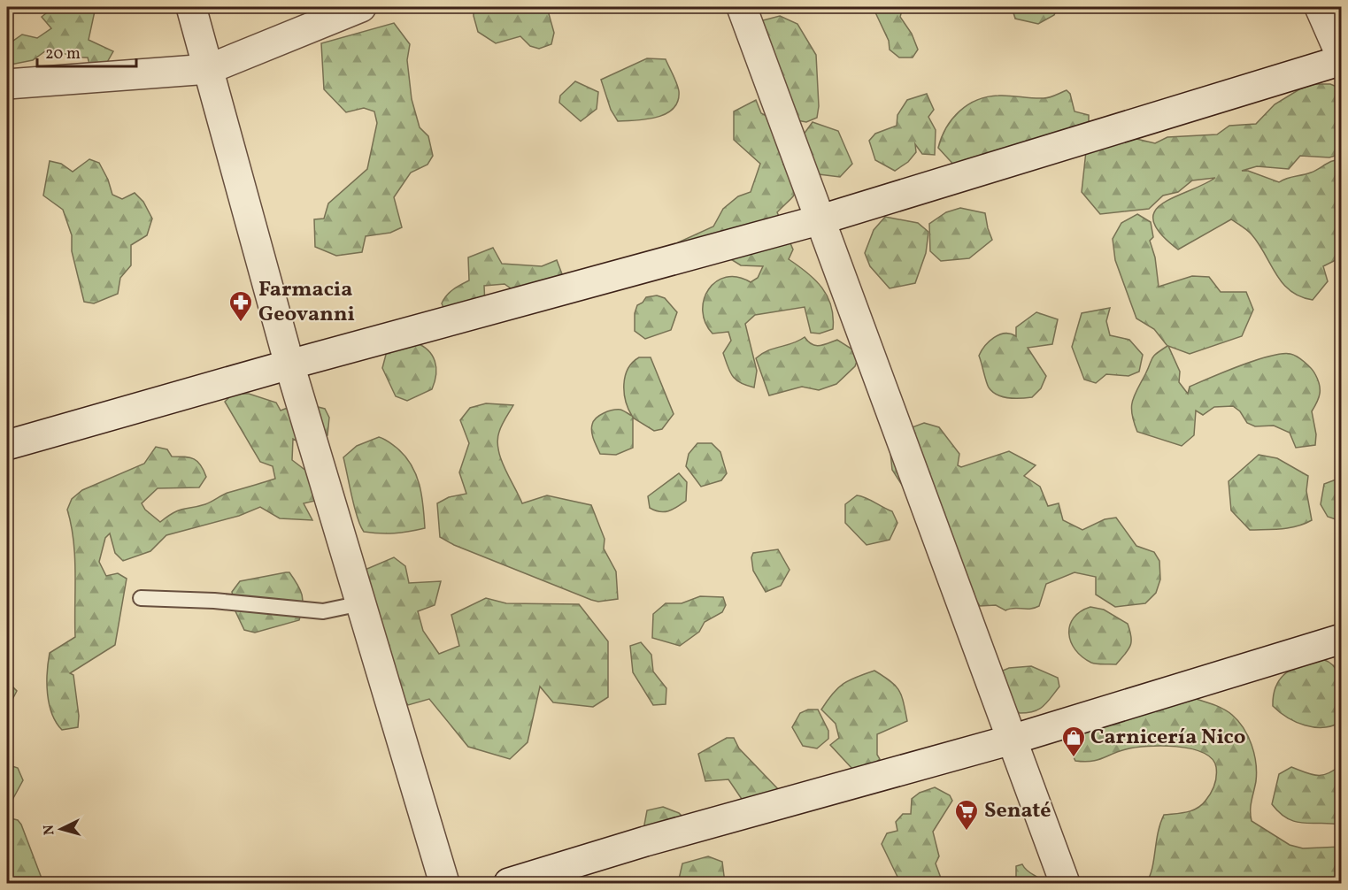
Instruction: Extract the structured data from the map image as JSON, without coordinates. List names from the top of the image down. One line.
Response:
{"places":{"pharmacy":["Farmacia Geovanni"],"shop":["Carnicería Nico"],"supermarket":["Senaté"]},"scale_bar":"20 m","north":"left"}
